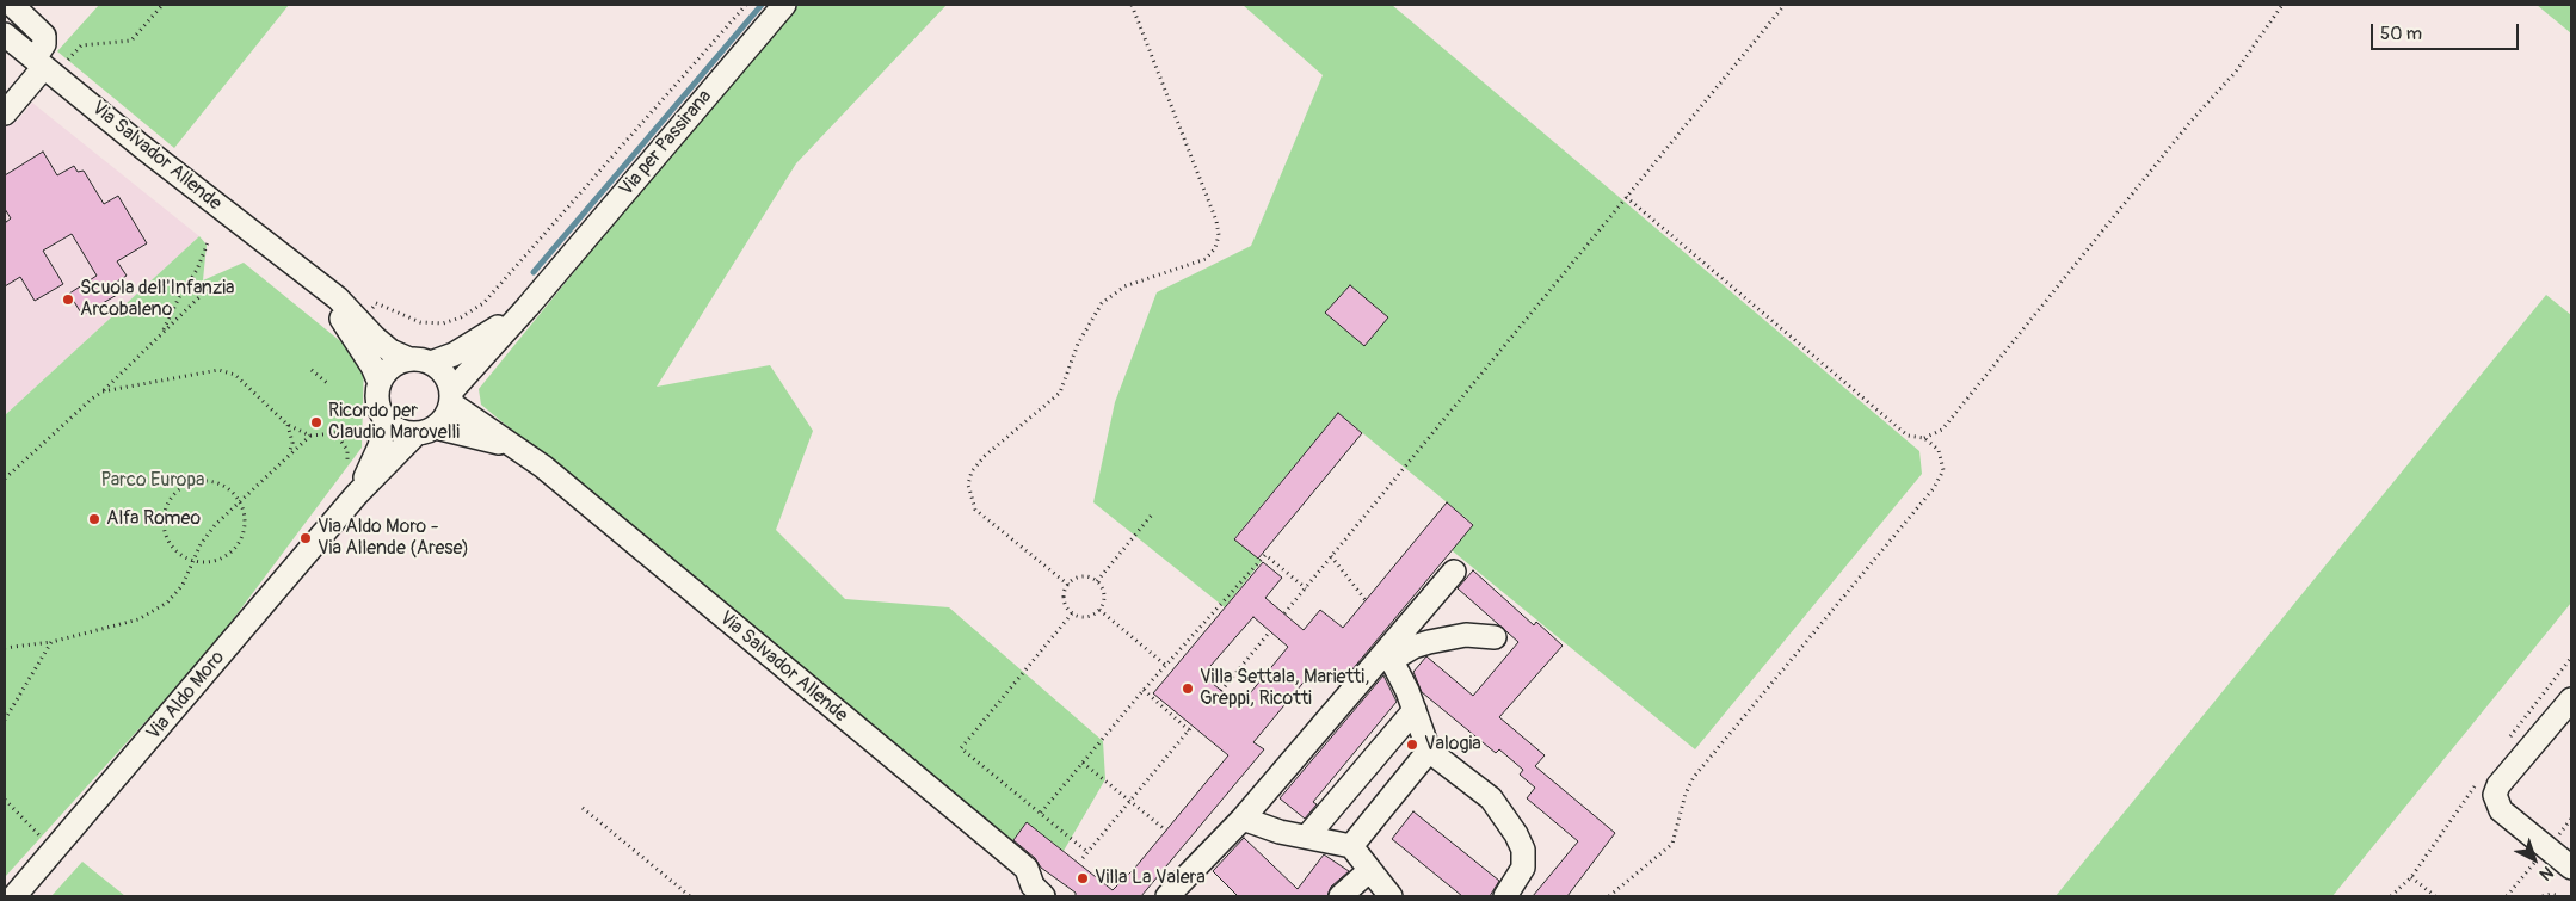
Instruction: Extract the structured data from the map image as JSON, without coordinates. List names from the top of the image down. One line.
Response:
{"streets":{"street":["Via per Passirana","Via Salvador Allende","Via Aldo Moro"]},"crossings":[["Via per Passirana","Via Salvador Allende"],["Via per Passirana","Via Aldo Moro"],["Via Salvador Allende","Via Aldo Moro"]],"parks":["Parco Europa"],"places":["Scuola dell'Infanzia Arcobaleno","Ricordo per Claudio Marovelli","Alfa Romeo","Via Aldo Moro - Via Allende (Arese)","Villa Settala, Marietti, Greppi, Ricotti","Valogia","Villa La Valera"],"scale_bar":"50 m","north":"bottom right"}
